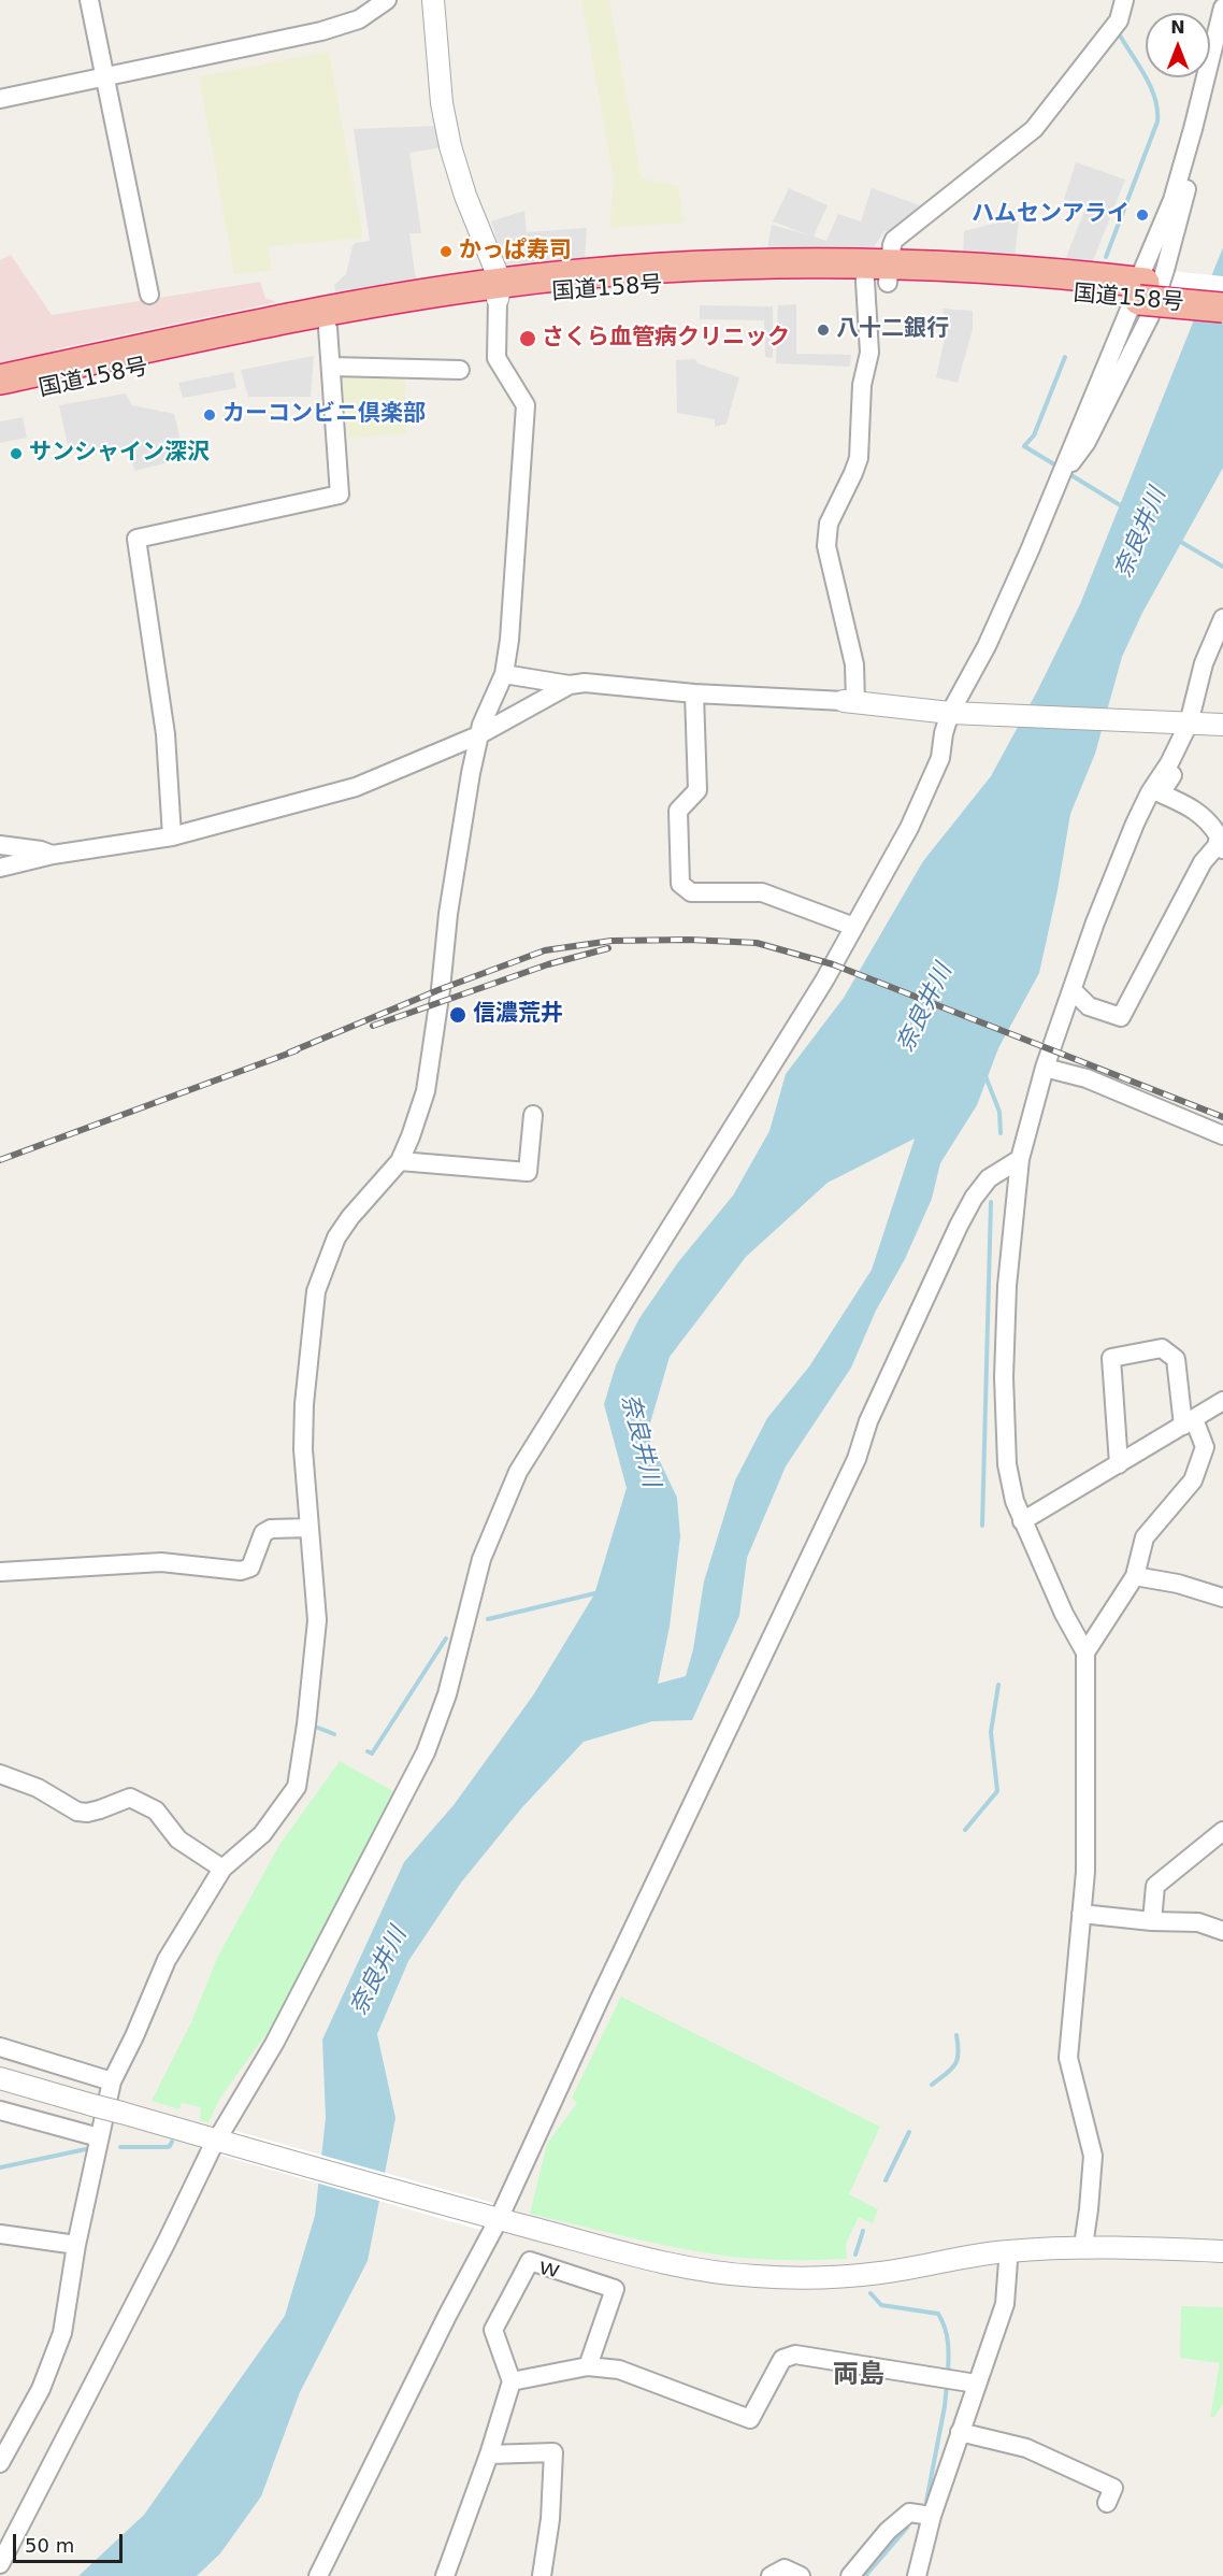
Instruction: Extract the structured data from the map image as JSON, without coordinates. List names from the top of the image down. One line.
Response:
{"streets":{"highway":["国道158号"],"street":["ｗ"]},"districts":["両島"],"water":["奈良井川"],"places":["ハムセンアライ","かっぱ寿司","八十二銀行","さくら血管病クリニック","カーコンビニ倶楽部","サンシャイン深沢","信濃荒井"],"scale_bar":"50 m","north":"top"}
